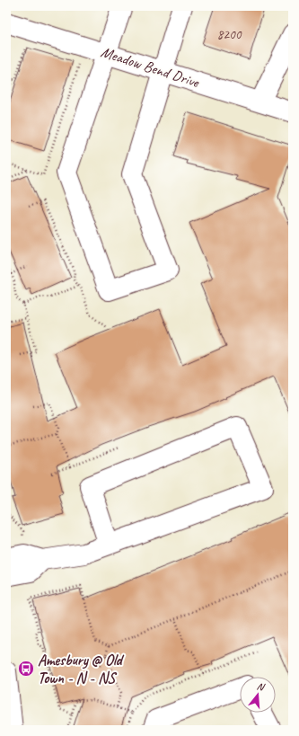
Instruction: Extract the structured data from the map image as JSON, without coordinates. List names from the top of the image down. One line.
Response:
{"streets":{"street":["Meadow Bend Drive"]},"places":{"bus stop":["Amesbury @ Old Town - N - NS"]},"house_numbers":["8200"],"north":"top"}
